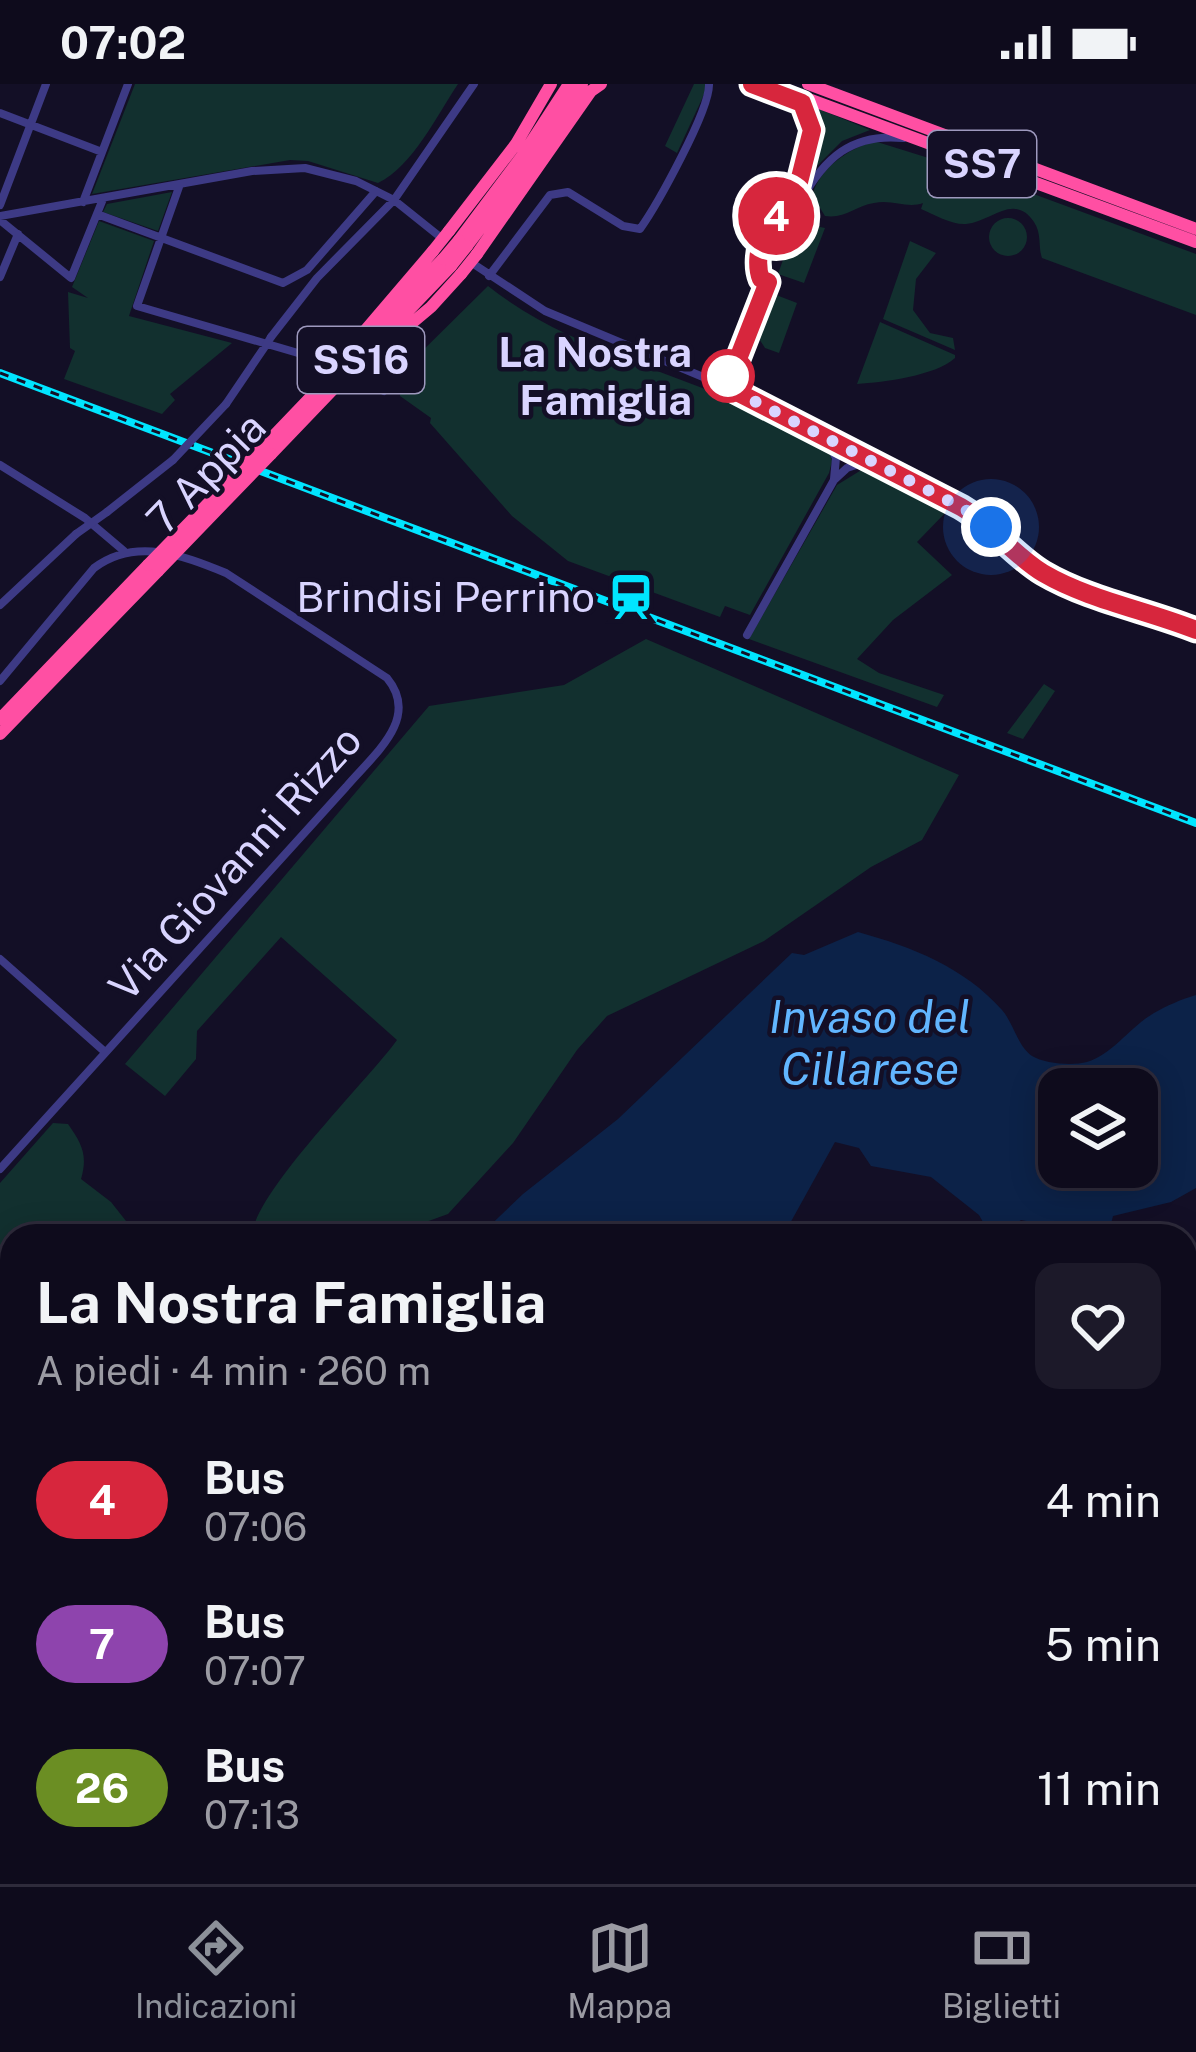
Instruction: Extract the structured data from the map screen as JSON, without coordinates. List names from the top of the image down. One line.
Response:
{"streets":{"highway":["SS7","SS16","7 Appia"],"street":["Via Giovanni Rizzo"]},"crossings":[["SS16","7 Appia"]],"water":["Invaso del Cillarese"],"places":{"other":["La Nostra Famiglia"],"station":["Brindisi Perrino"]},"lines":["bus line 4"],"page":{"status":"07:02","on_map":"4","heading":["La Nostra Famiglia","A piedi · 4 min · 260 m"],"list":[{"mark":"4","name":"Bus","note":"07:06","value":"4 min"},{"mark":"7","name":"Bus","note":"07:07","value":"5 min"},{"mark":"26","name":"Bus","note":"07:13","value":"11 min"}],"tabs":["Indicazioni","Mappa","Biglietti"]}}
